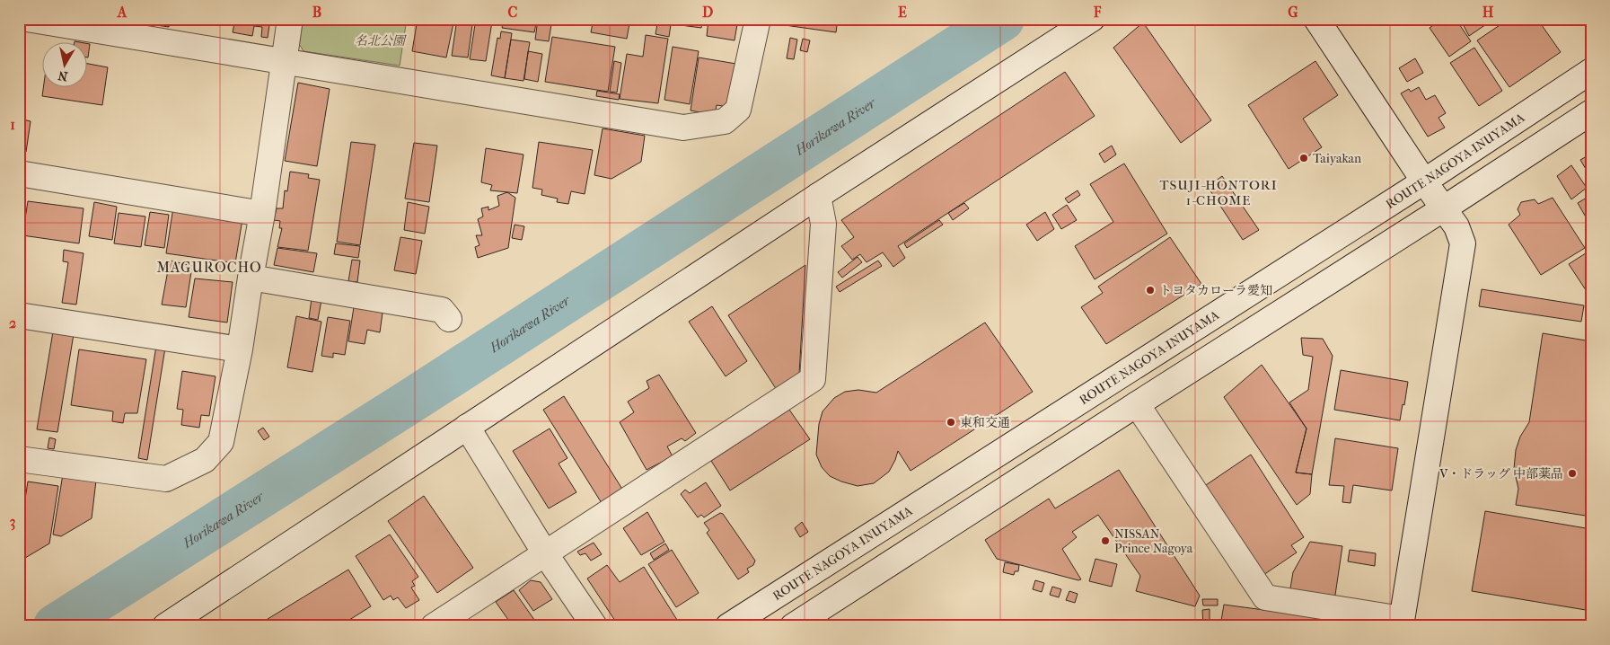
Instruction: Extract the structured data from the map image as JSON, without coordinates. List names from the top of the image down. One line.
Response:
{"streets":{"street":["ROUTE NAGOYA-INUYAMA"]},"districts":["TSUJI-HONTORI 1-CHOME","MAGUROCHO"],"water":["Horikawa River"],"parks":["名北公園"],"places":["Taiyakan","トヨタカローラ愛知","東和交通","V・ドラッグ 中部薬品","NISSAN Prince Nagoya"],"north":"bottom","grid":{"columns":["A","B","C","D","E","F","G","H"],"rows":["1","2","3"]}}
